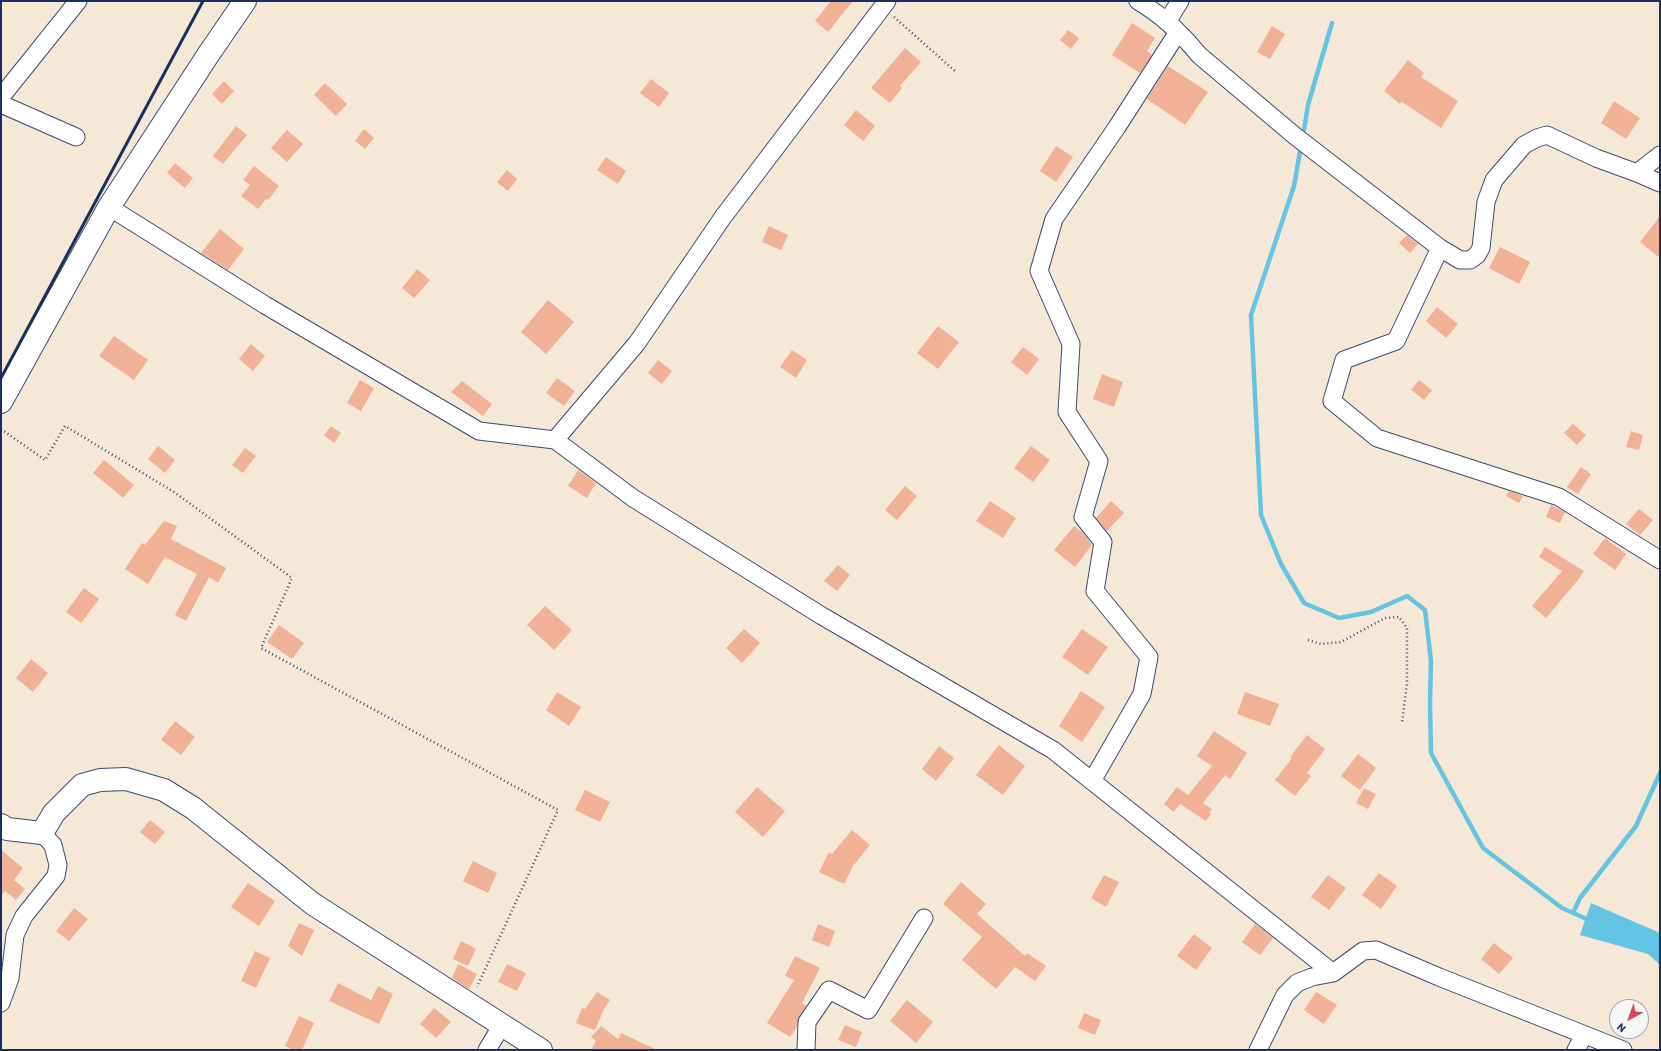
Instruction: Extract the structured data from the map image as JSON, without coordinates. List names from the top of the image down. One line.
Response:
{"north":"bottom left"}
